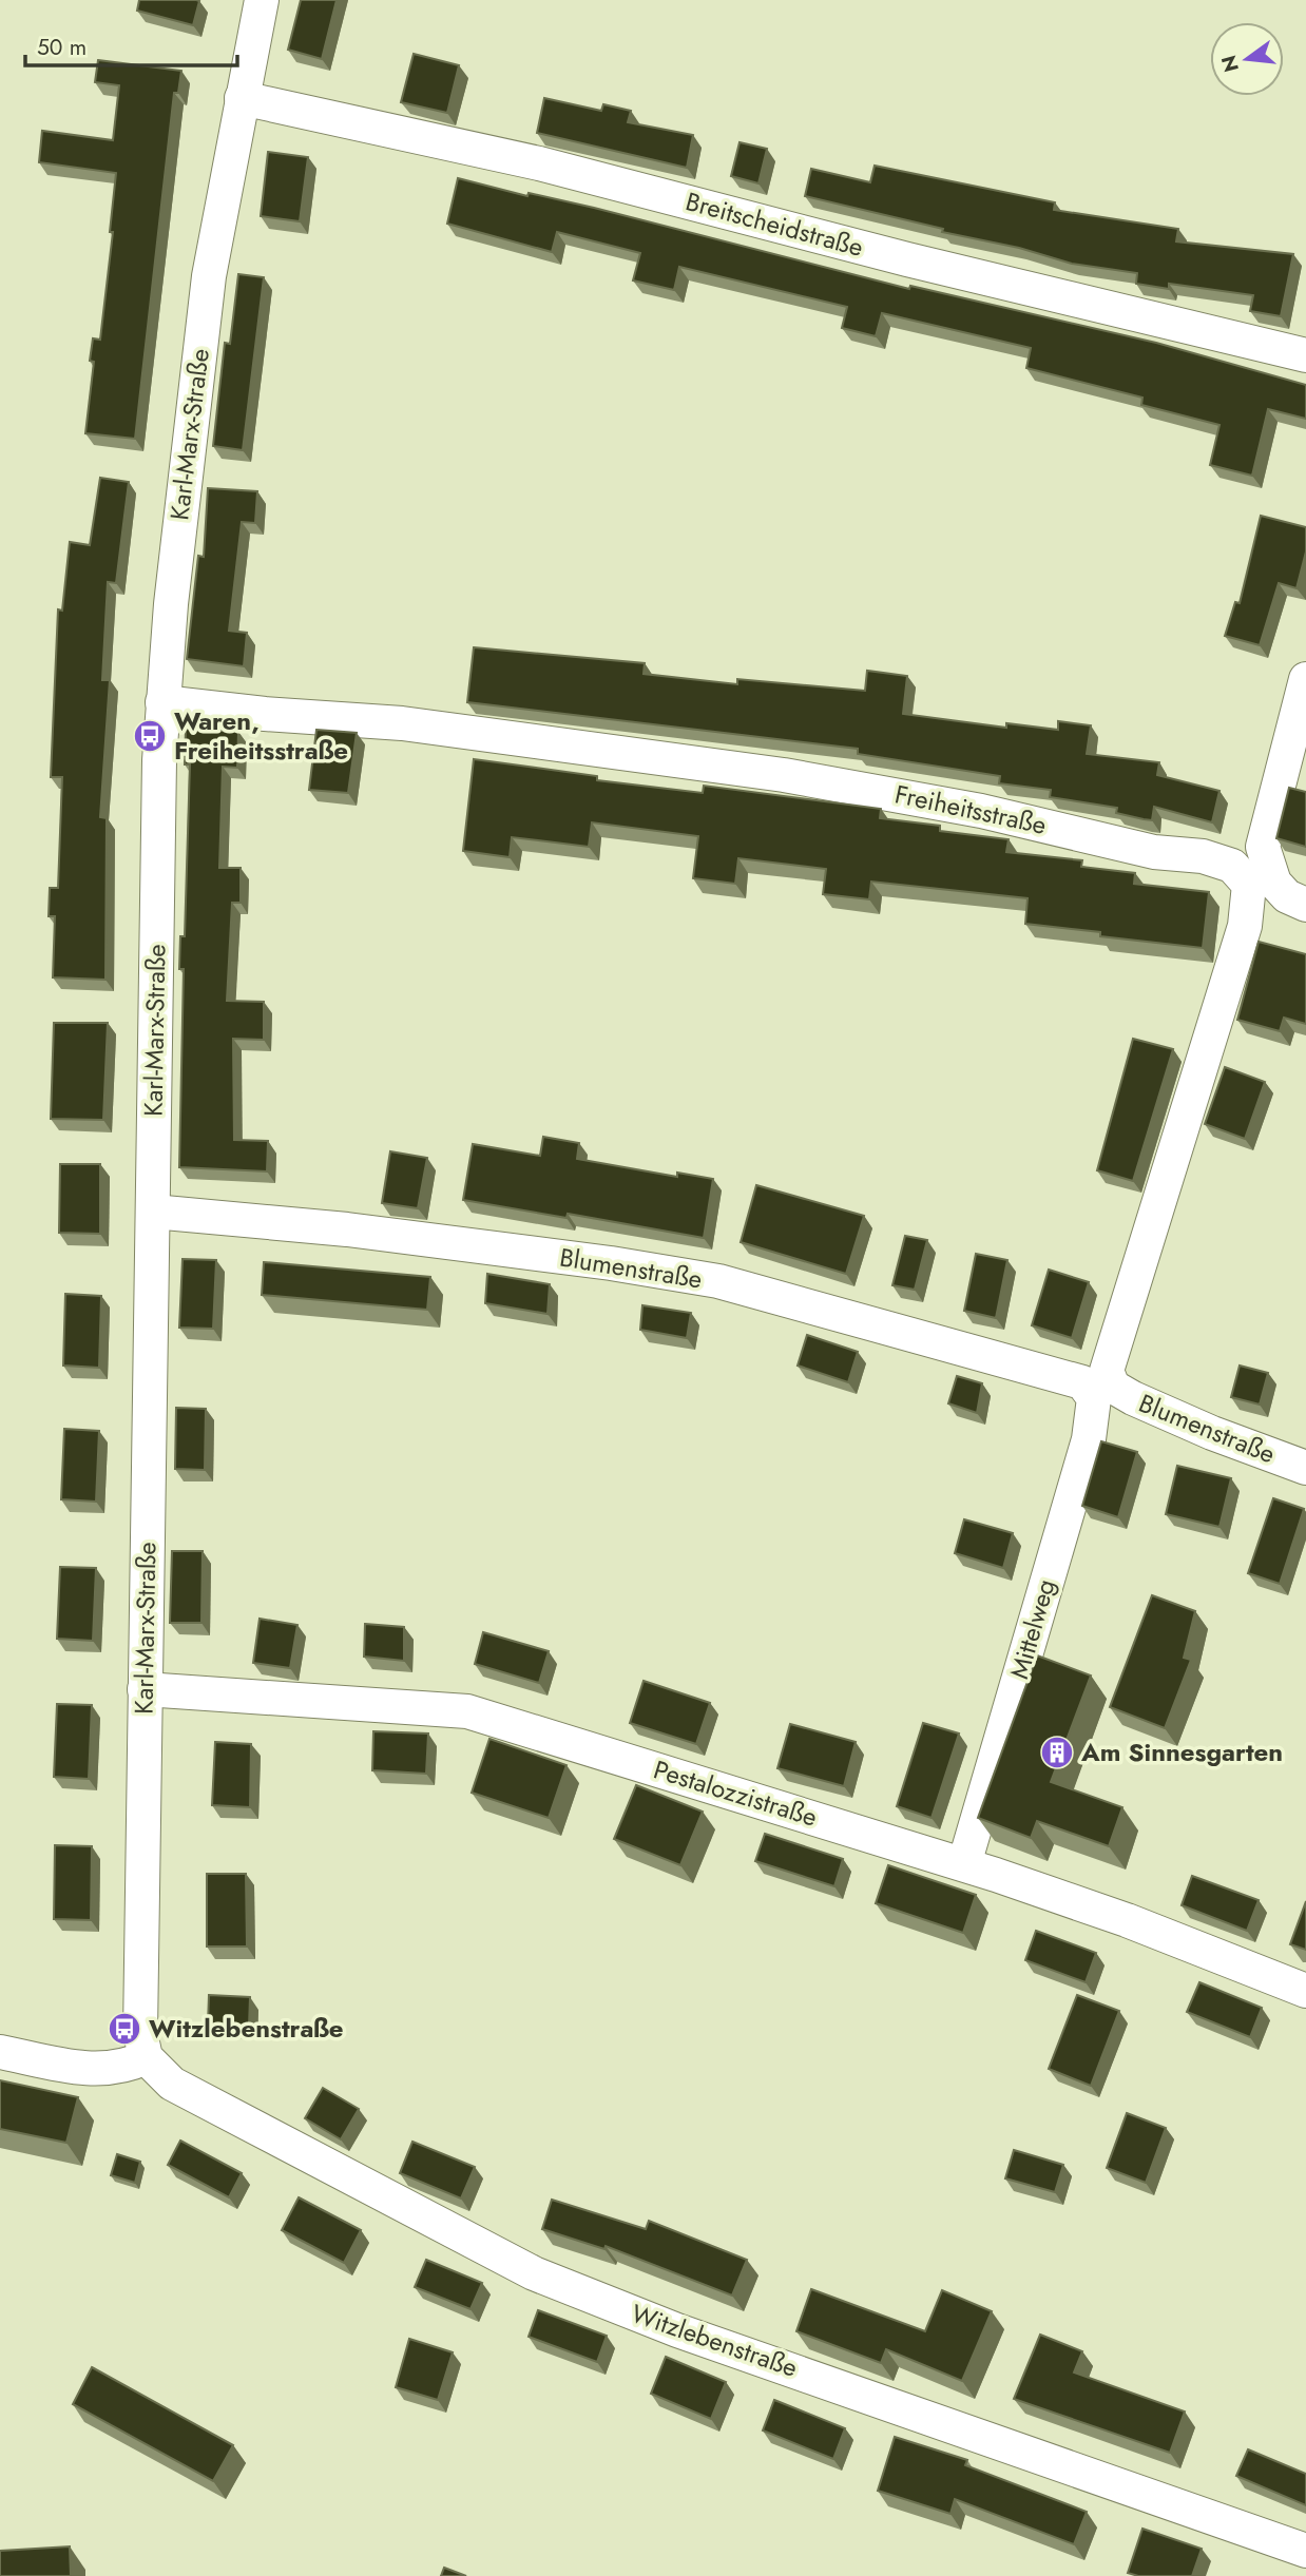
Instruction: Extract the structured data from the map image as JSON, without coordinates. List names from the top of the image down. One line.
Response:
{"streets":{"street":["Breitscheidstraße","Karl-Marx-Straße","Freiheitsstraße","Blumenstraße","Mittelweg","Pestalozzistraße","Witzlebenstraße"]},"crossings":[["Breitscheidstraße","Karl-Marx-Straße"],["Karl-Marx-Straße","Freiheitsstraße"],["Karl-Marx-Straße","Blumenstraße"],["Karl-Marx-Straße","Pestalozzistraße"],["Karl-Marx-Straße","Witzlebenstraße"],["Freiheitsstraße","Blumenstraße"],["Freiheitsstraße","Mittelweg"],["Blumenstraße","Mittelweg"],["Mittelweg","Pestalozzistraße"]],"places":{"bus stop":["Waren, Freiheitsstraße","Witzlebenstraße"],"building":["Am Sinnesgarten"]},"scale_bar":"50 m","north":"left"}
